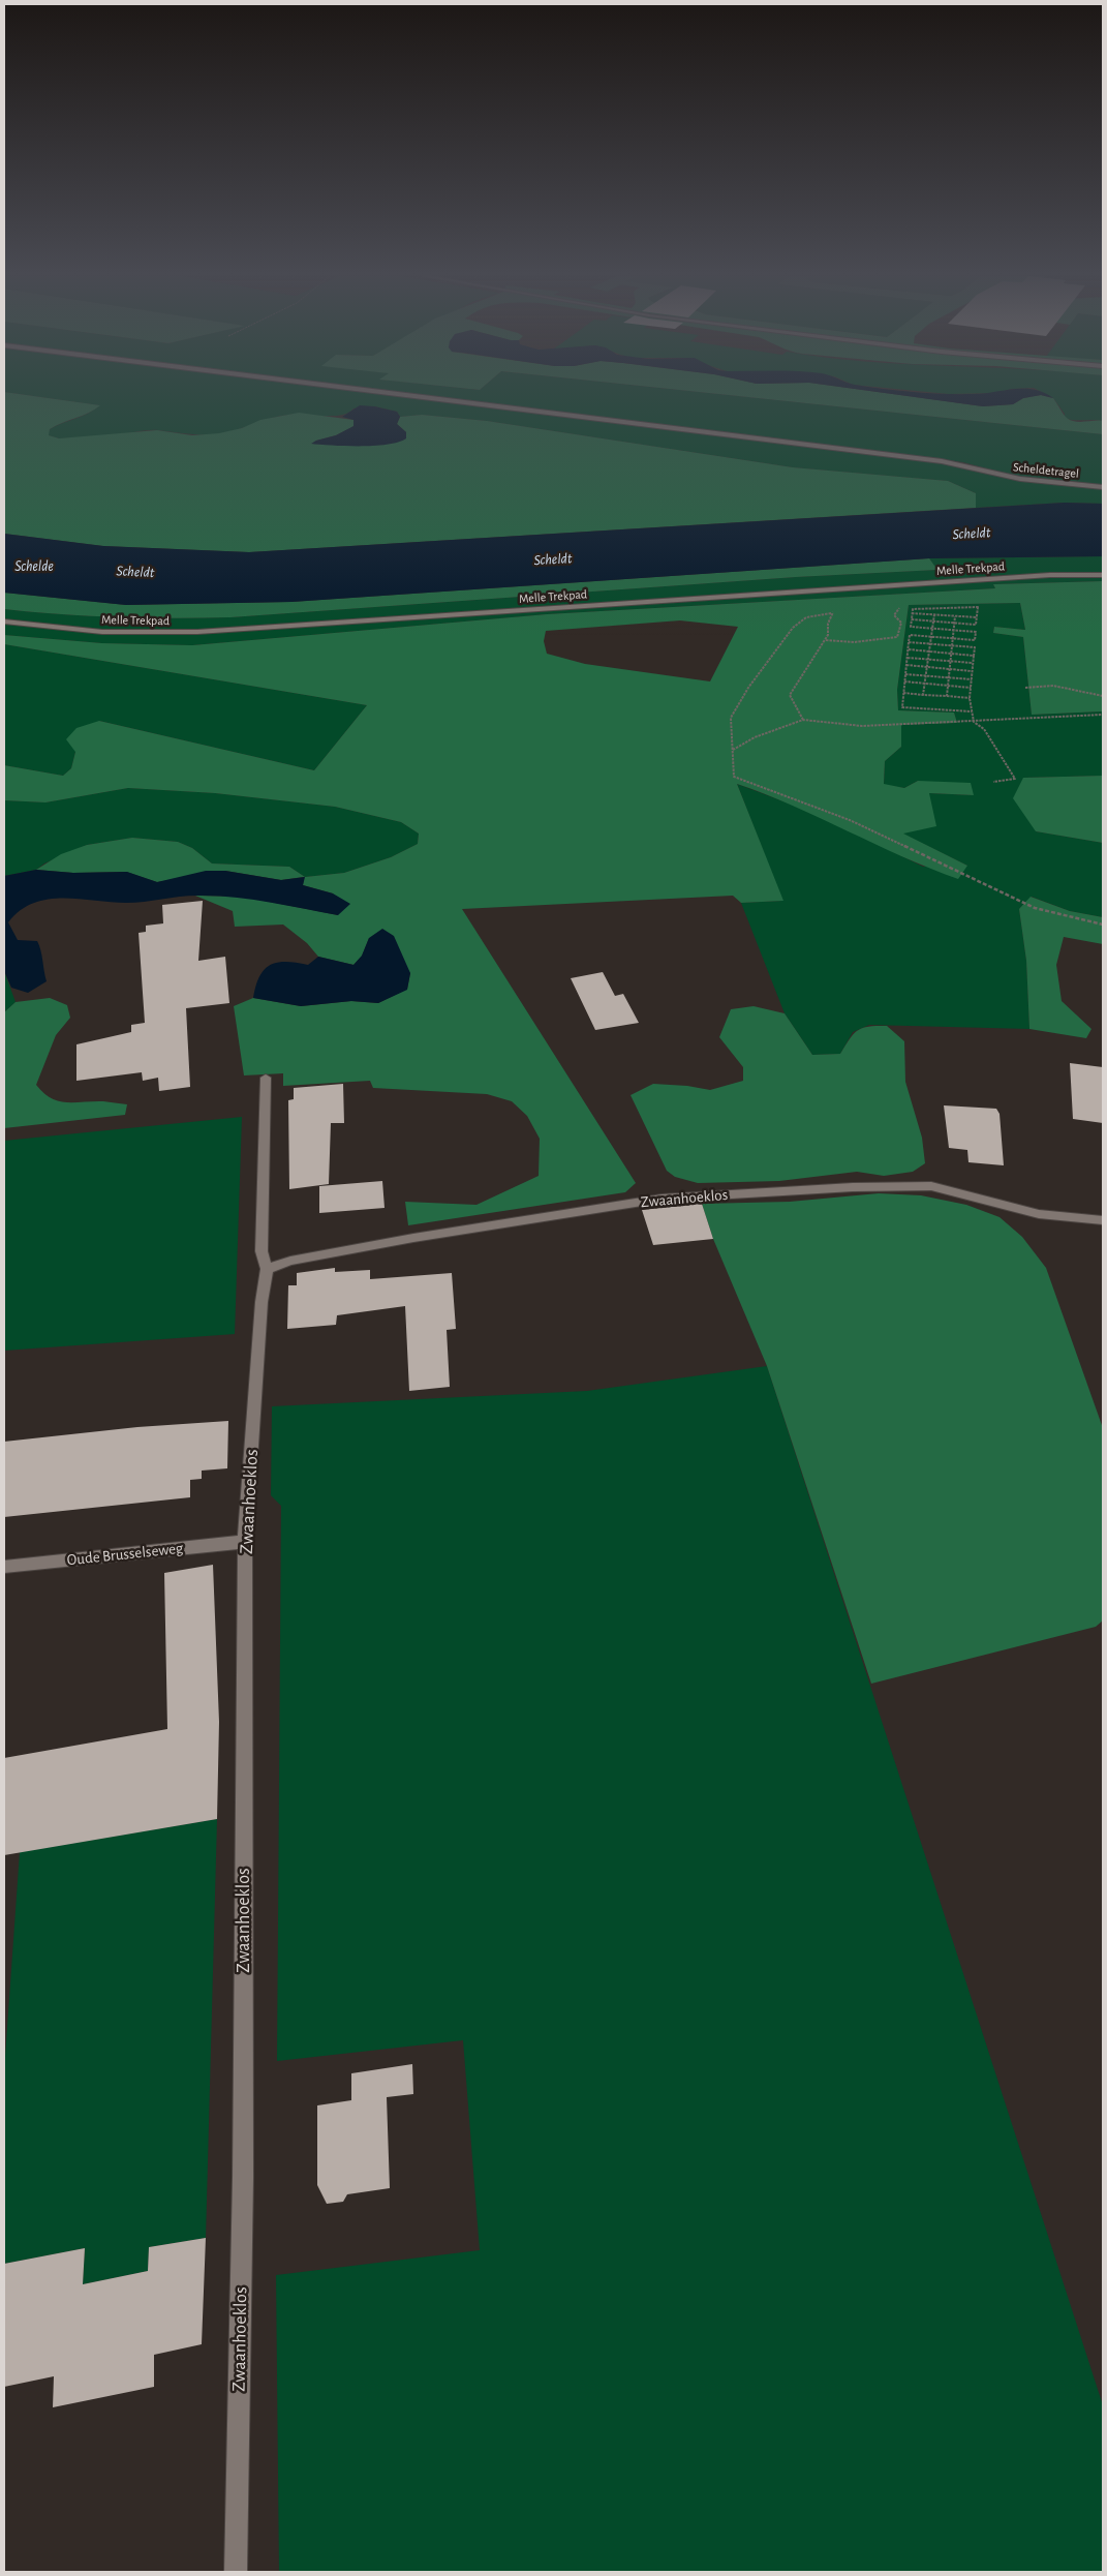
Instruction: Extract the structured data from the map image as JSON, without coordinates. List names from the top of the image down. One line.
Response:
{"streets":{"street":["Scheldetragel","Melle Trekpad","Zwaanhoeklos","Oude Brusselseweg"]},"crossings":[["Zwaanhoeklos","Oude Brusselseweg"]],"water":["Scheldt","Schelde"]}
